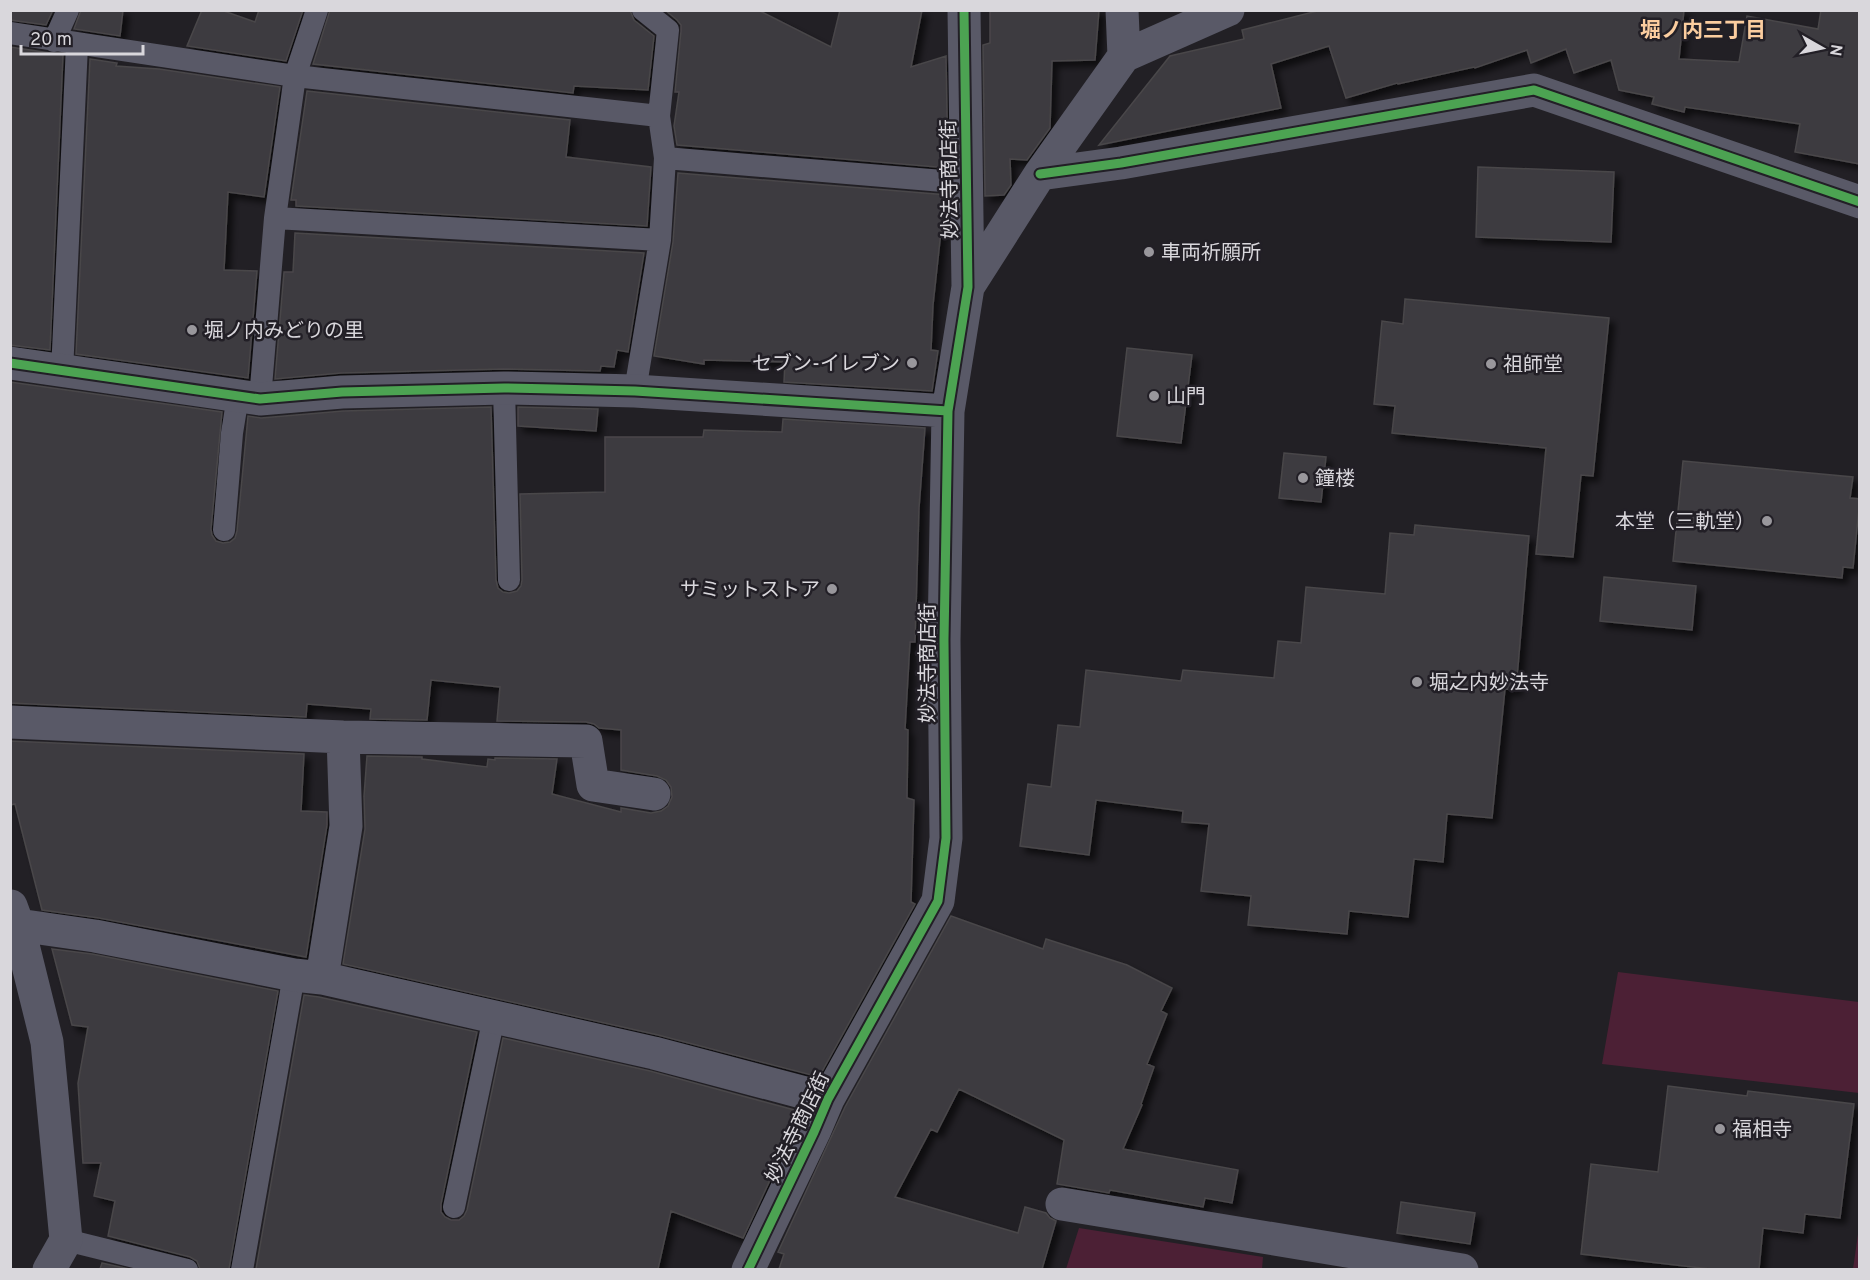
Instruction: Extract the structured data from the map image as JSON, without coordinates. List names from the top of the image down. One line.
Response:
{"streets":{"street":["妙法寺商店街"]},"districts":["堀ノ内三丁目"],"places":["車両祈願所","堀ノ内みどりの里","セブン-イレブン","祖師堂","山門","鐘楼","本堂（三軌堂）","サミットストア","堀之内妙法寺","福相寺"],"scale_bar":"20 m","north":"right"}
